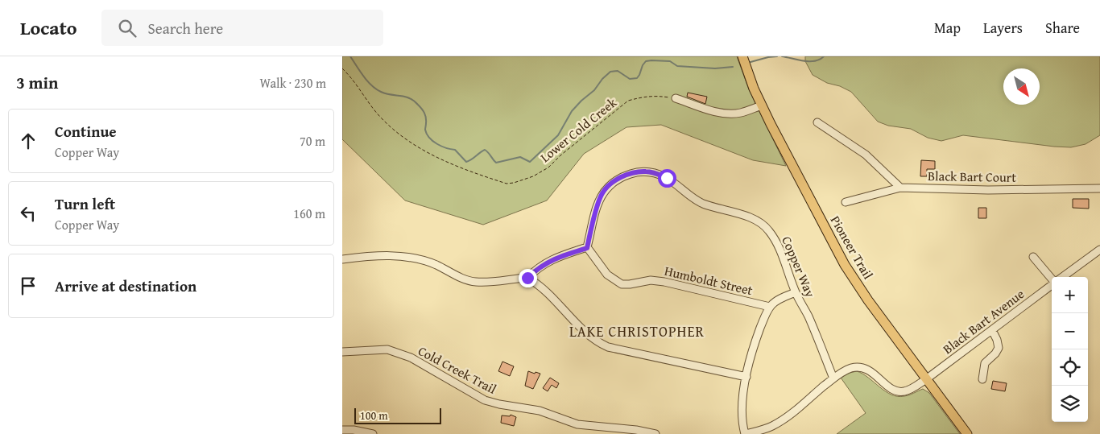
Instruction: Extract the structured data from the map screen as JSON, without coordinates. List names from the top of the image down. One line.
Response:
{"streets":{"main road":["Pioneer Trail"],"street":["Black Bart Court","Copper Way","Humboldt Street","Black Bart Avenue","Cold Creek Trail"],"path":["Lower Cold Creek"]},"crossings":[["Pioneer Trail","Black Bart Avenue"],["Copper Way","Humboldt Street"]],"districts":["LAKE CHRISTOPHER"],"scale_bar":"100 m","north":"bottom right","page":{"header":"Locato","search":"Search here","nav":["Map","Layers","Share"],"heading":["3 min","Walk · 230 m"],"list":[["Continue","Copper Way","70 m"],["Turn left","Copper Way","160 m"],"Arrive at destination"],"map_buttons":["+","−"],"scale":"100 m"}}
